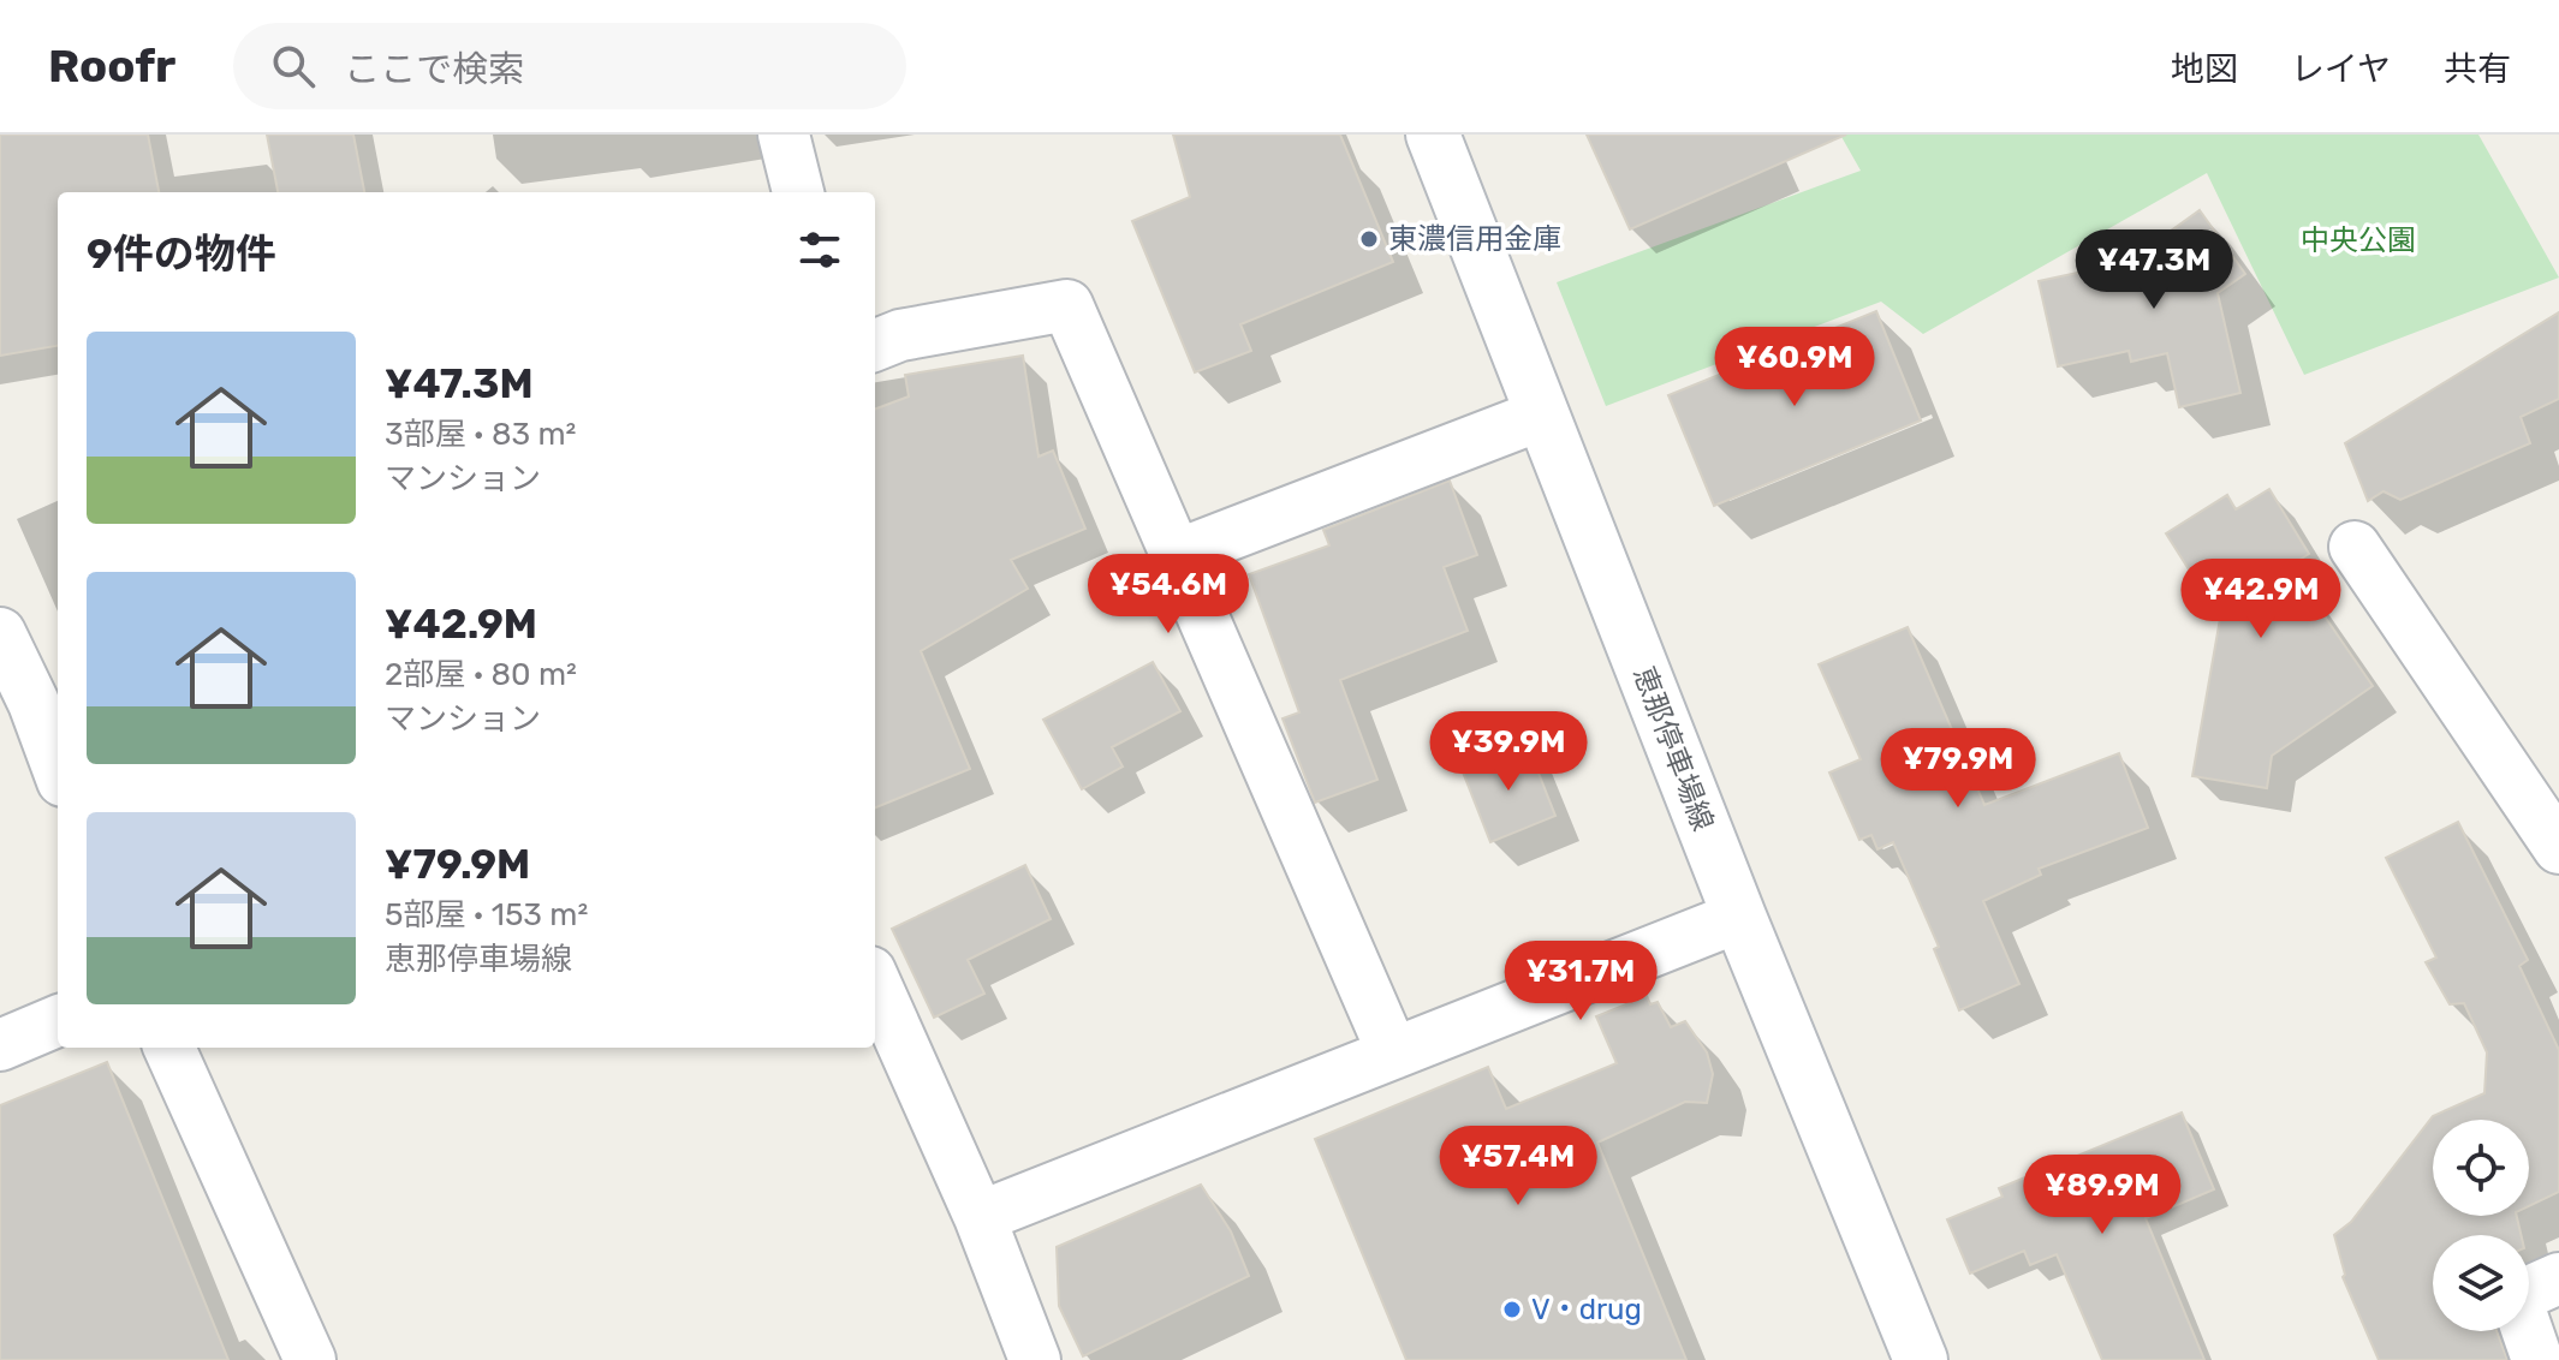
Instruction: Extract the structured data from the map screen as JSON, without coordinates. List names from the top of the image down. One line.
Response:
{"streets":{"main road":["恵那停車場線"]},"parks":["中央公園"],"places":["東濃信用金庫","V・drug"],"page":{"header":"Roofr","search":"ここで検索","nav":["地図","レイヤ","共有"],"heading":"9件の物件","price":["¥47.3M","¥60.9M","¥54.6M","¥42.9M","¥39.9M","¥79.9M","¥31.7M","¥57.4M","¥89.9M"],"list":[{"name":"¥47.3M","note":"3部屋 · 83 m² · マンション"},{"name":"¥42.9M","note":"2部屋 · 80 m² · マンション"},{"name":"¥79.9M","note":"5部屋 · 153 m² · 恵那停車場線"}]}}
